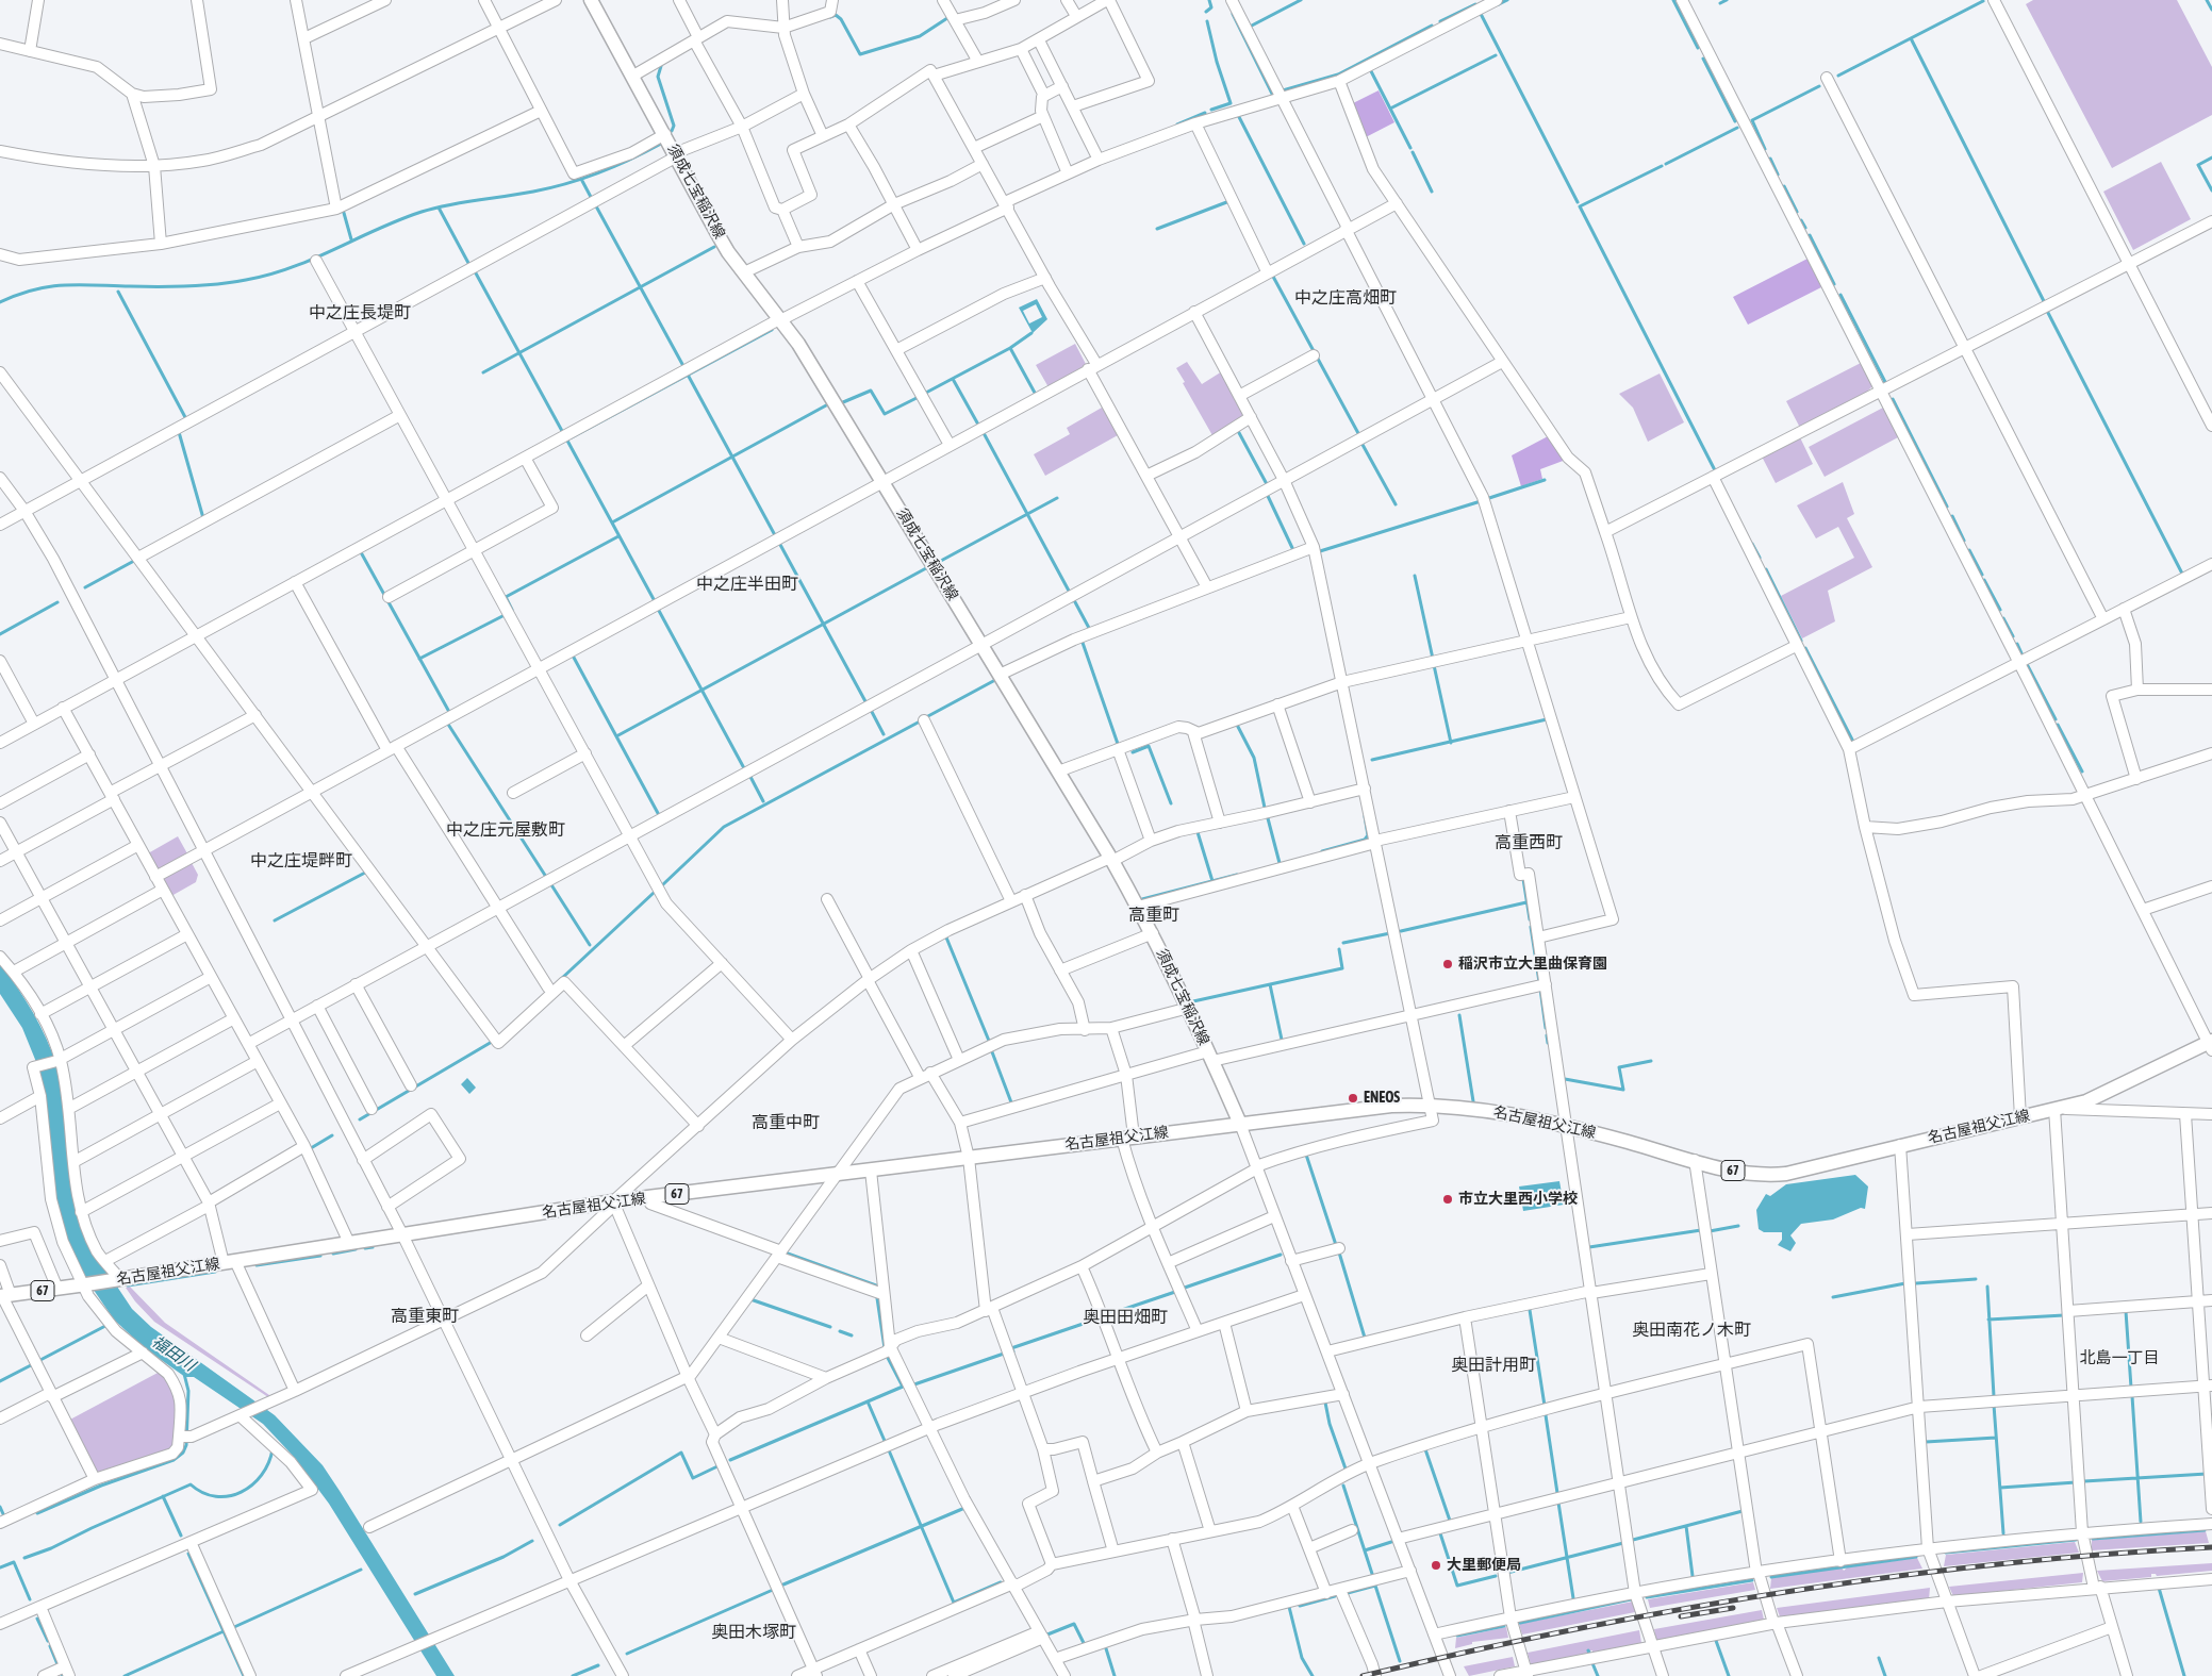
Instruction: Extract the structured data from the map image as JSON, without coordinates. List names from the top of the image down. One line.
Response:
{"streets":{"main road":["須成七宝稲沢線","名古屋祖父江線","67"]},"crossings":[["須成七宝稲沢線","名古屋祖父江線"]],"districts":["中之庄高畑町","中之庄長堤町","中之庄半田町","中之庄元屋敷町","高重西町","中之庄堤畔町","高重町","高重中町","高重東町","奥田田畑町","奥田南花ノ木町","北島一丁目","奥田計用町","奥田木塚町"],"water":["福田川"],"places":["稲沢市立大里曲保育園","ENEOS","市立大里西小学校","大里郵便局"]}
